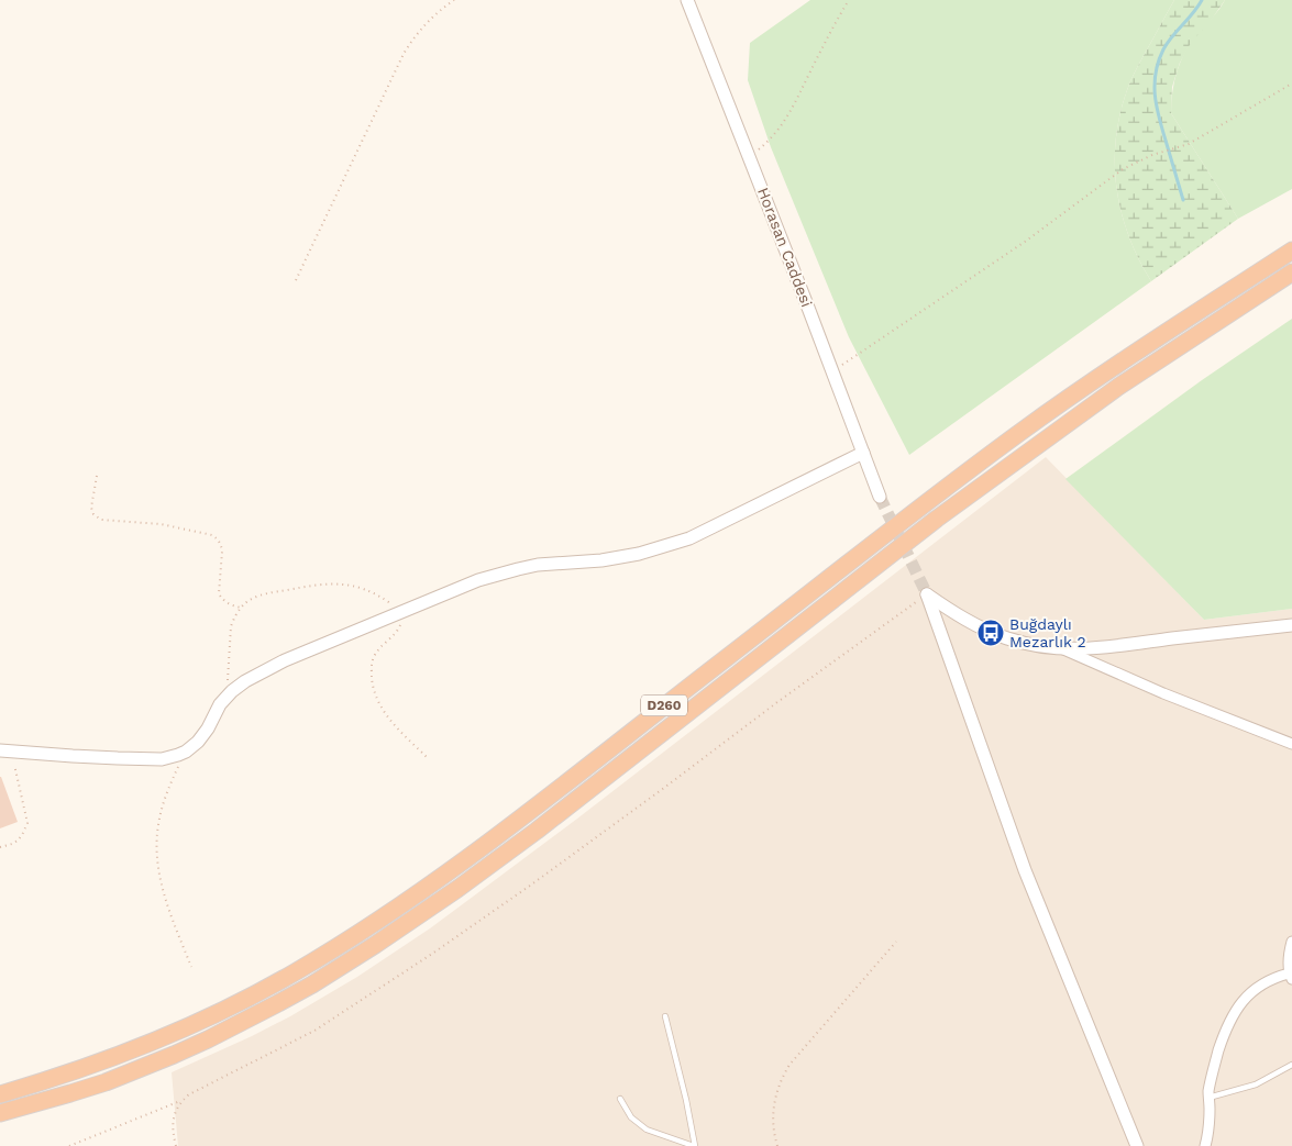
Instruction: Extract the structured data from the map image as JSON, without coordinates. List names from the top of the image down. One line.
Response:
{"streets":{"highway":["D260"],"street":["Horasan Caddesi"]},"places":{"bus stop":["Buğdaylı Mezarlık 2"]}}
